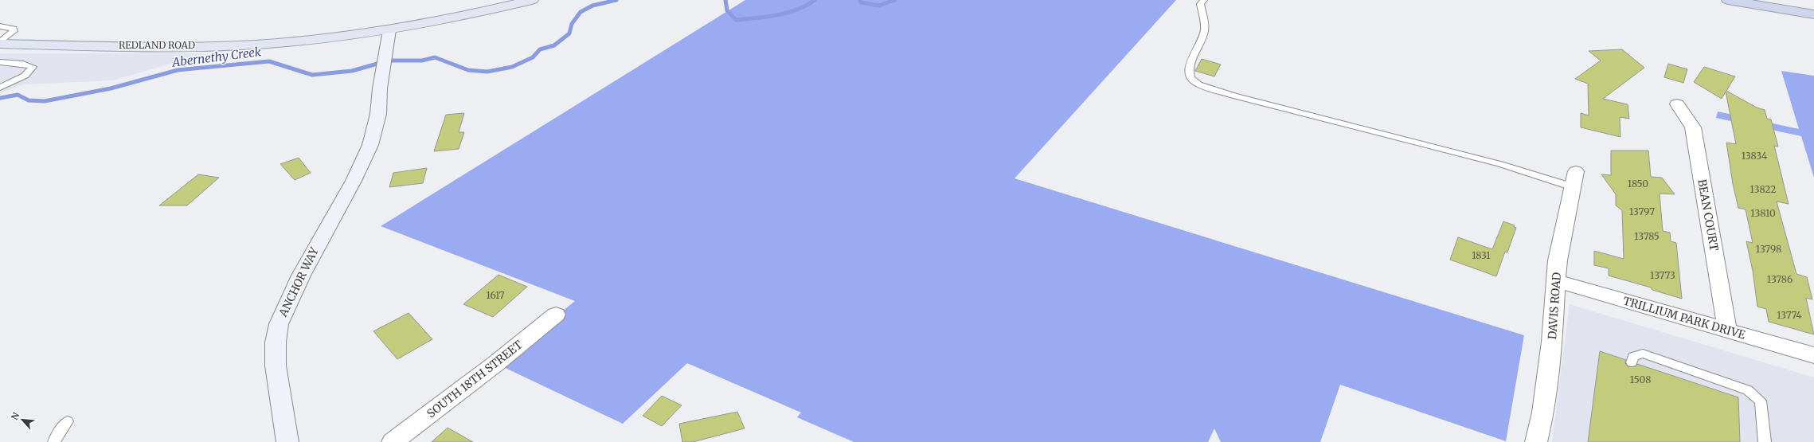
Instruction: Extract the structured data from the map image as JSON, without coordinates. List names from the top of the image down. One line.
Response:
{"streets":{"main road":["REDLAND ROAD"],"street":["BEAN COURT","ANCHOR WAY","DAVIS ROAD","TRILLIUM PARK DRIVE","SOUTH 18TH STREET"]},"crossings":[["REDLAND ROAD","ANCHOR WAY"],["BEAN COURT","TRILLIUM PARK DRIVE"],["DAVIS ROAD","TRILLIUM PARK DRIVE"]],"water":["Abernethy Creek"],"house_numbers":["13834","1850","13822","13797","13810","13785","13798","1831","13773","13786","1617","13774","1508"],"north":"top left"}
